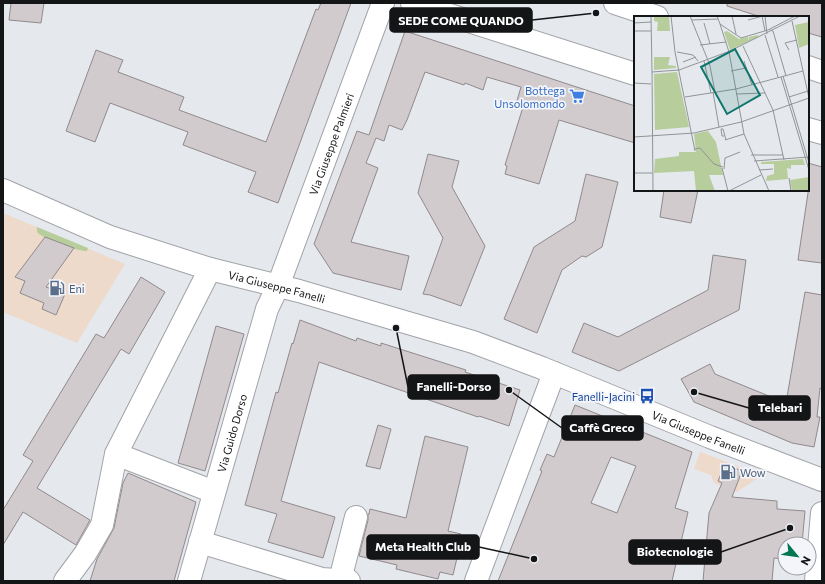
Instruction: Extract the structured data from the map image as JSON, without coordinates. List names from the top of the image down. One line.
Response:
{"streets":{"street":["Via Giuseppe Palmieri","Via Giuseppe Fanelli","Via Guido Dorso"]},"crossings":[["Via Giuseppe Palmieri","Via Giuseppe Fanelli"],["Via Giuseppe Palmieri","Via Guido Dorso"],["Via Giuseppe Fanelli","Via Guido Dorso"]],"places":{"other":["SEDE COME QUANDO","Fanelli-Dorso","Caffè Greco","Telebari","Biotecnologie","Meta Health Club"],"supermarket":["Bottega Unsolomondo"],"fuel station":["Eni","Wow"],"bus stop":["Fanelli-Jacini"]},"north":"bottom right"}
